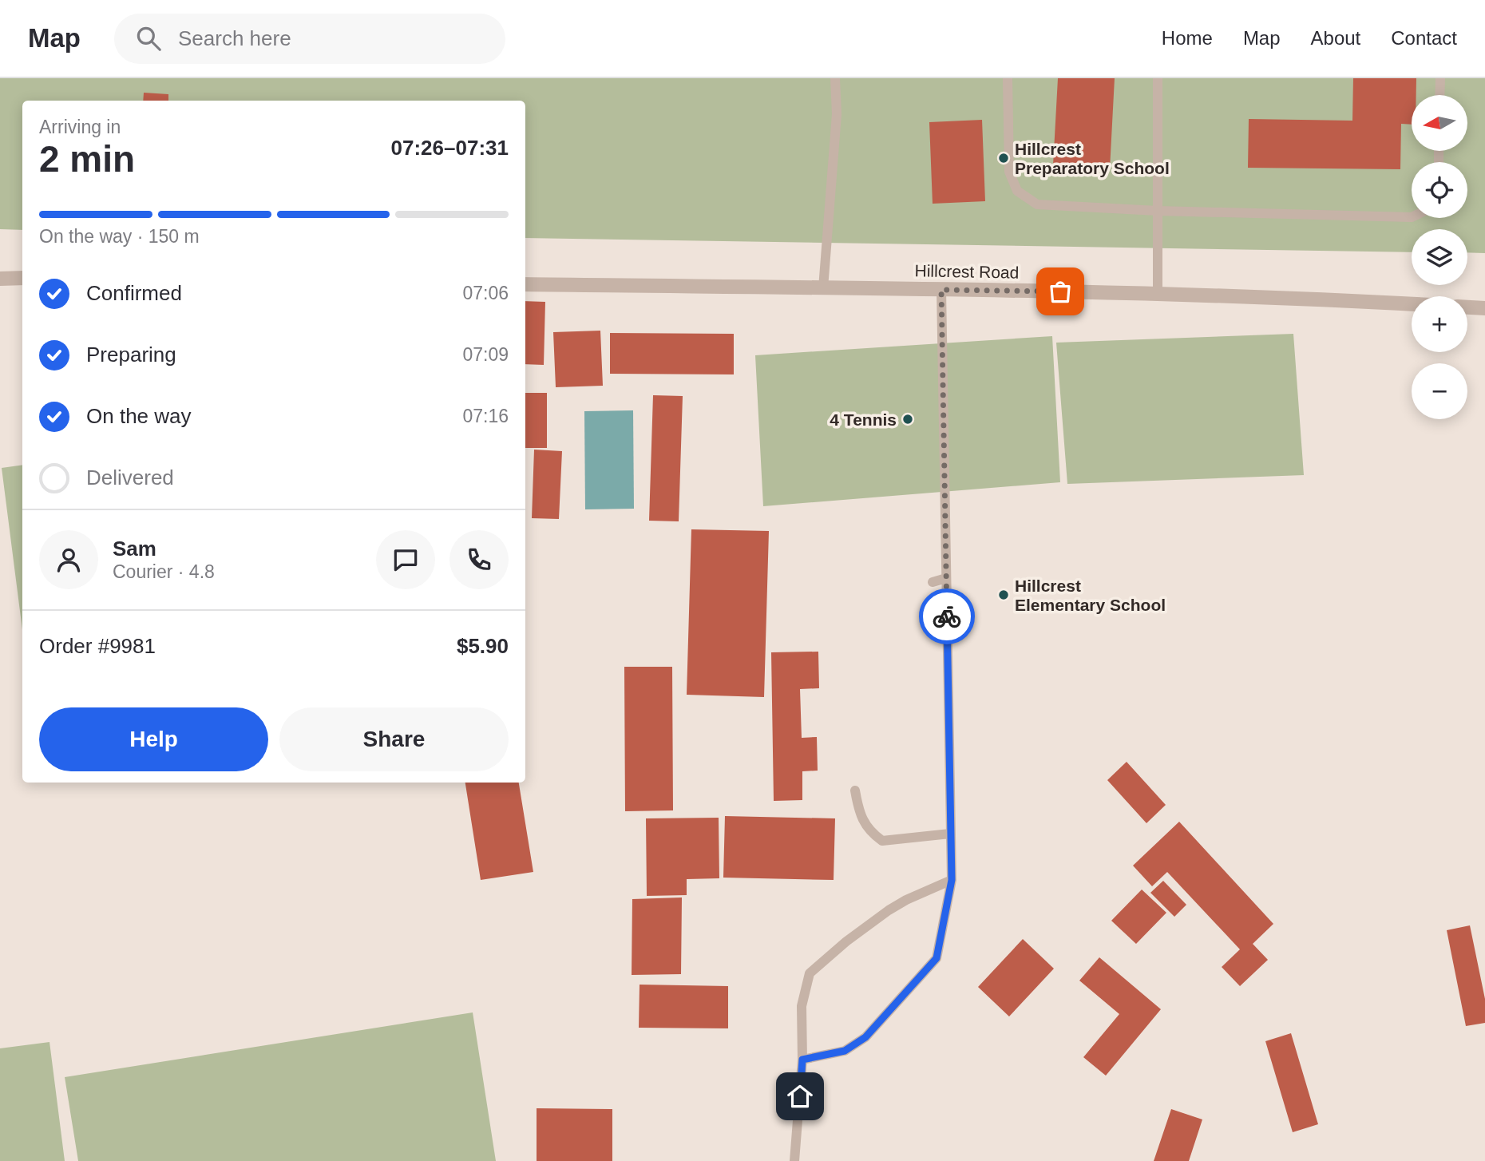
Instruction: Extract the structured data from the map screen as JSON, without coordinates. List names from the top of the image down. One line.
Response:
{"streets":{"street":["Hillcrest Road"]},"places":["Hillcrest Preparatory School","4 Tennis","Hillcrest Elementary School"],"north":"left","page":{"header":"Map","search":"Search here","nav":["Home","Map","About","Contact"],"map_buttons":["+","−"],"heading":["2 min","Arriving in","07:26–07:31"],"panel":["Sam","Courier · 4.8","Order #9981","$5.90"],"bar":"On the way · 150 m","list":[["Confirmed","07:06"],["Preparing","07:09"],["On the way","07:16"],"Delivered"],"buttons":["Help","Share"]}}
